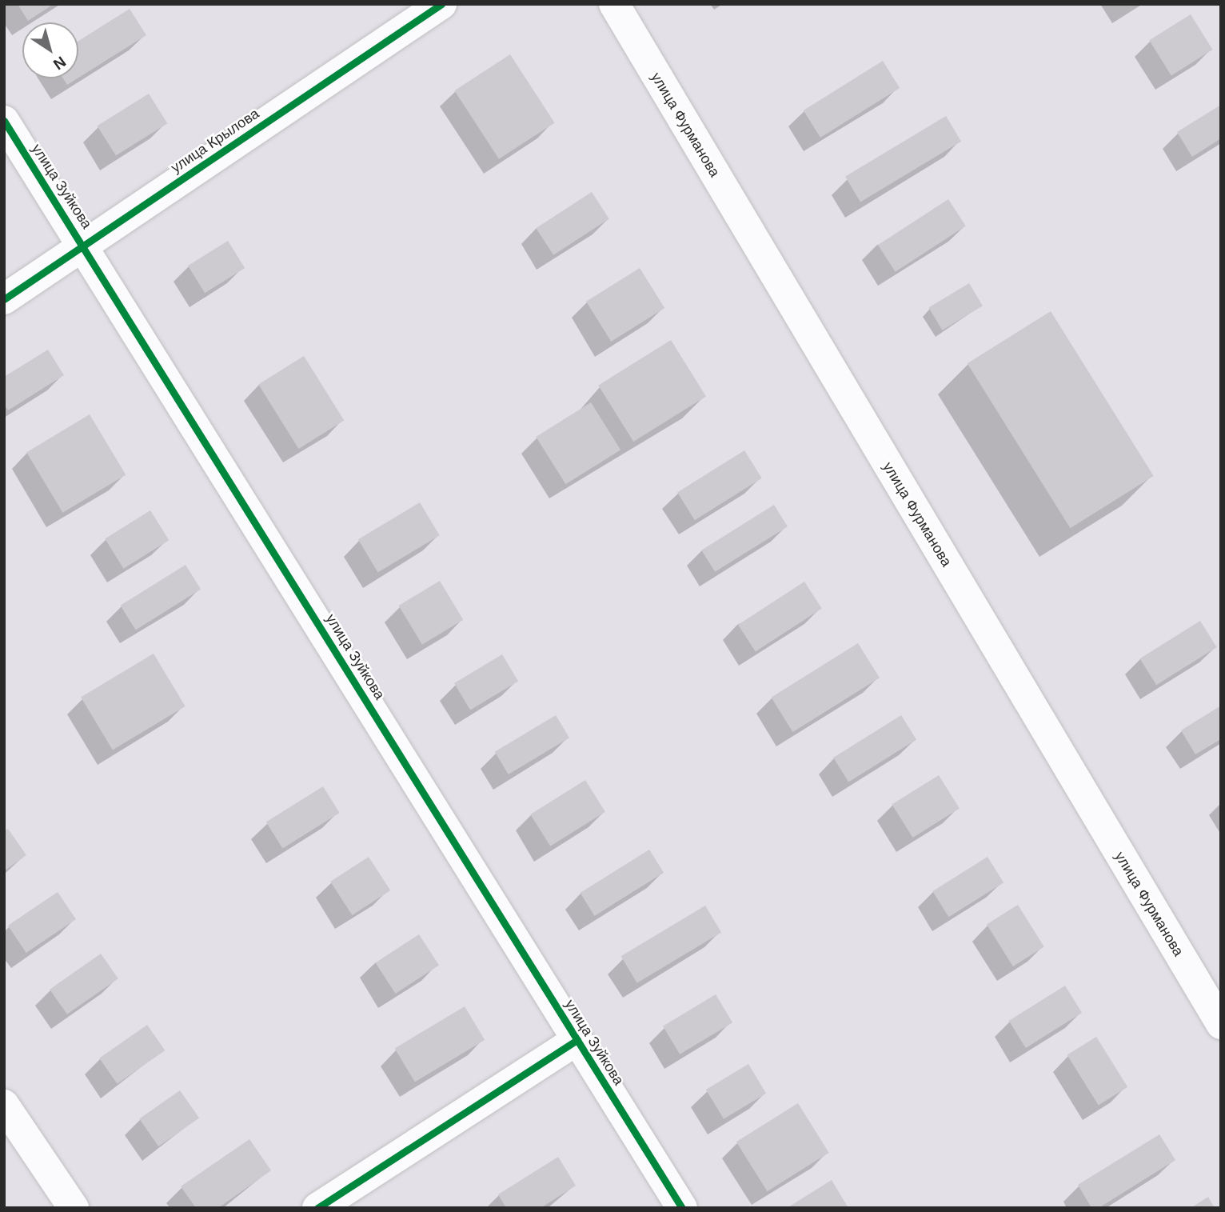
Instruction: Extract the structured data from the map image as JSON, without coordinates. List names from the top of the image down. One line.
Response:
{"streets":{"street":["улица Фурманова","улица Крылова","улица Зуйкова"]},"crossings":[["улица Крылова","улица Зуйкова"]],"north":"bottom right"}
